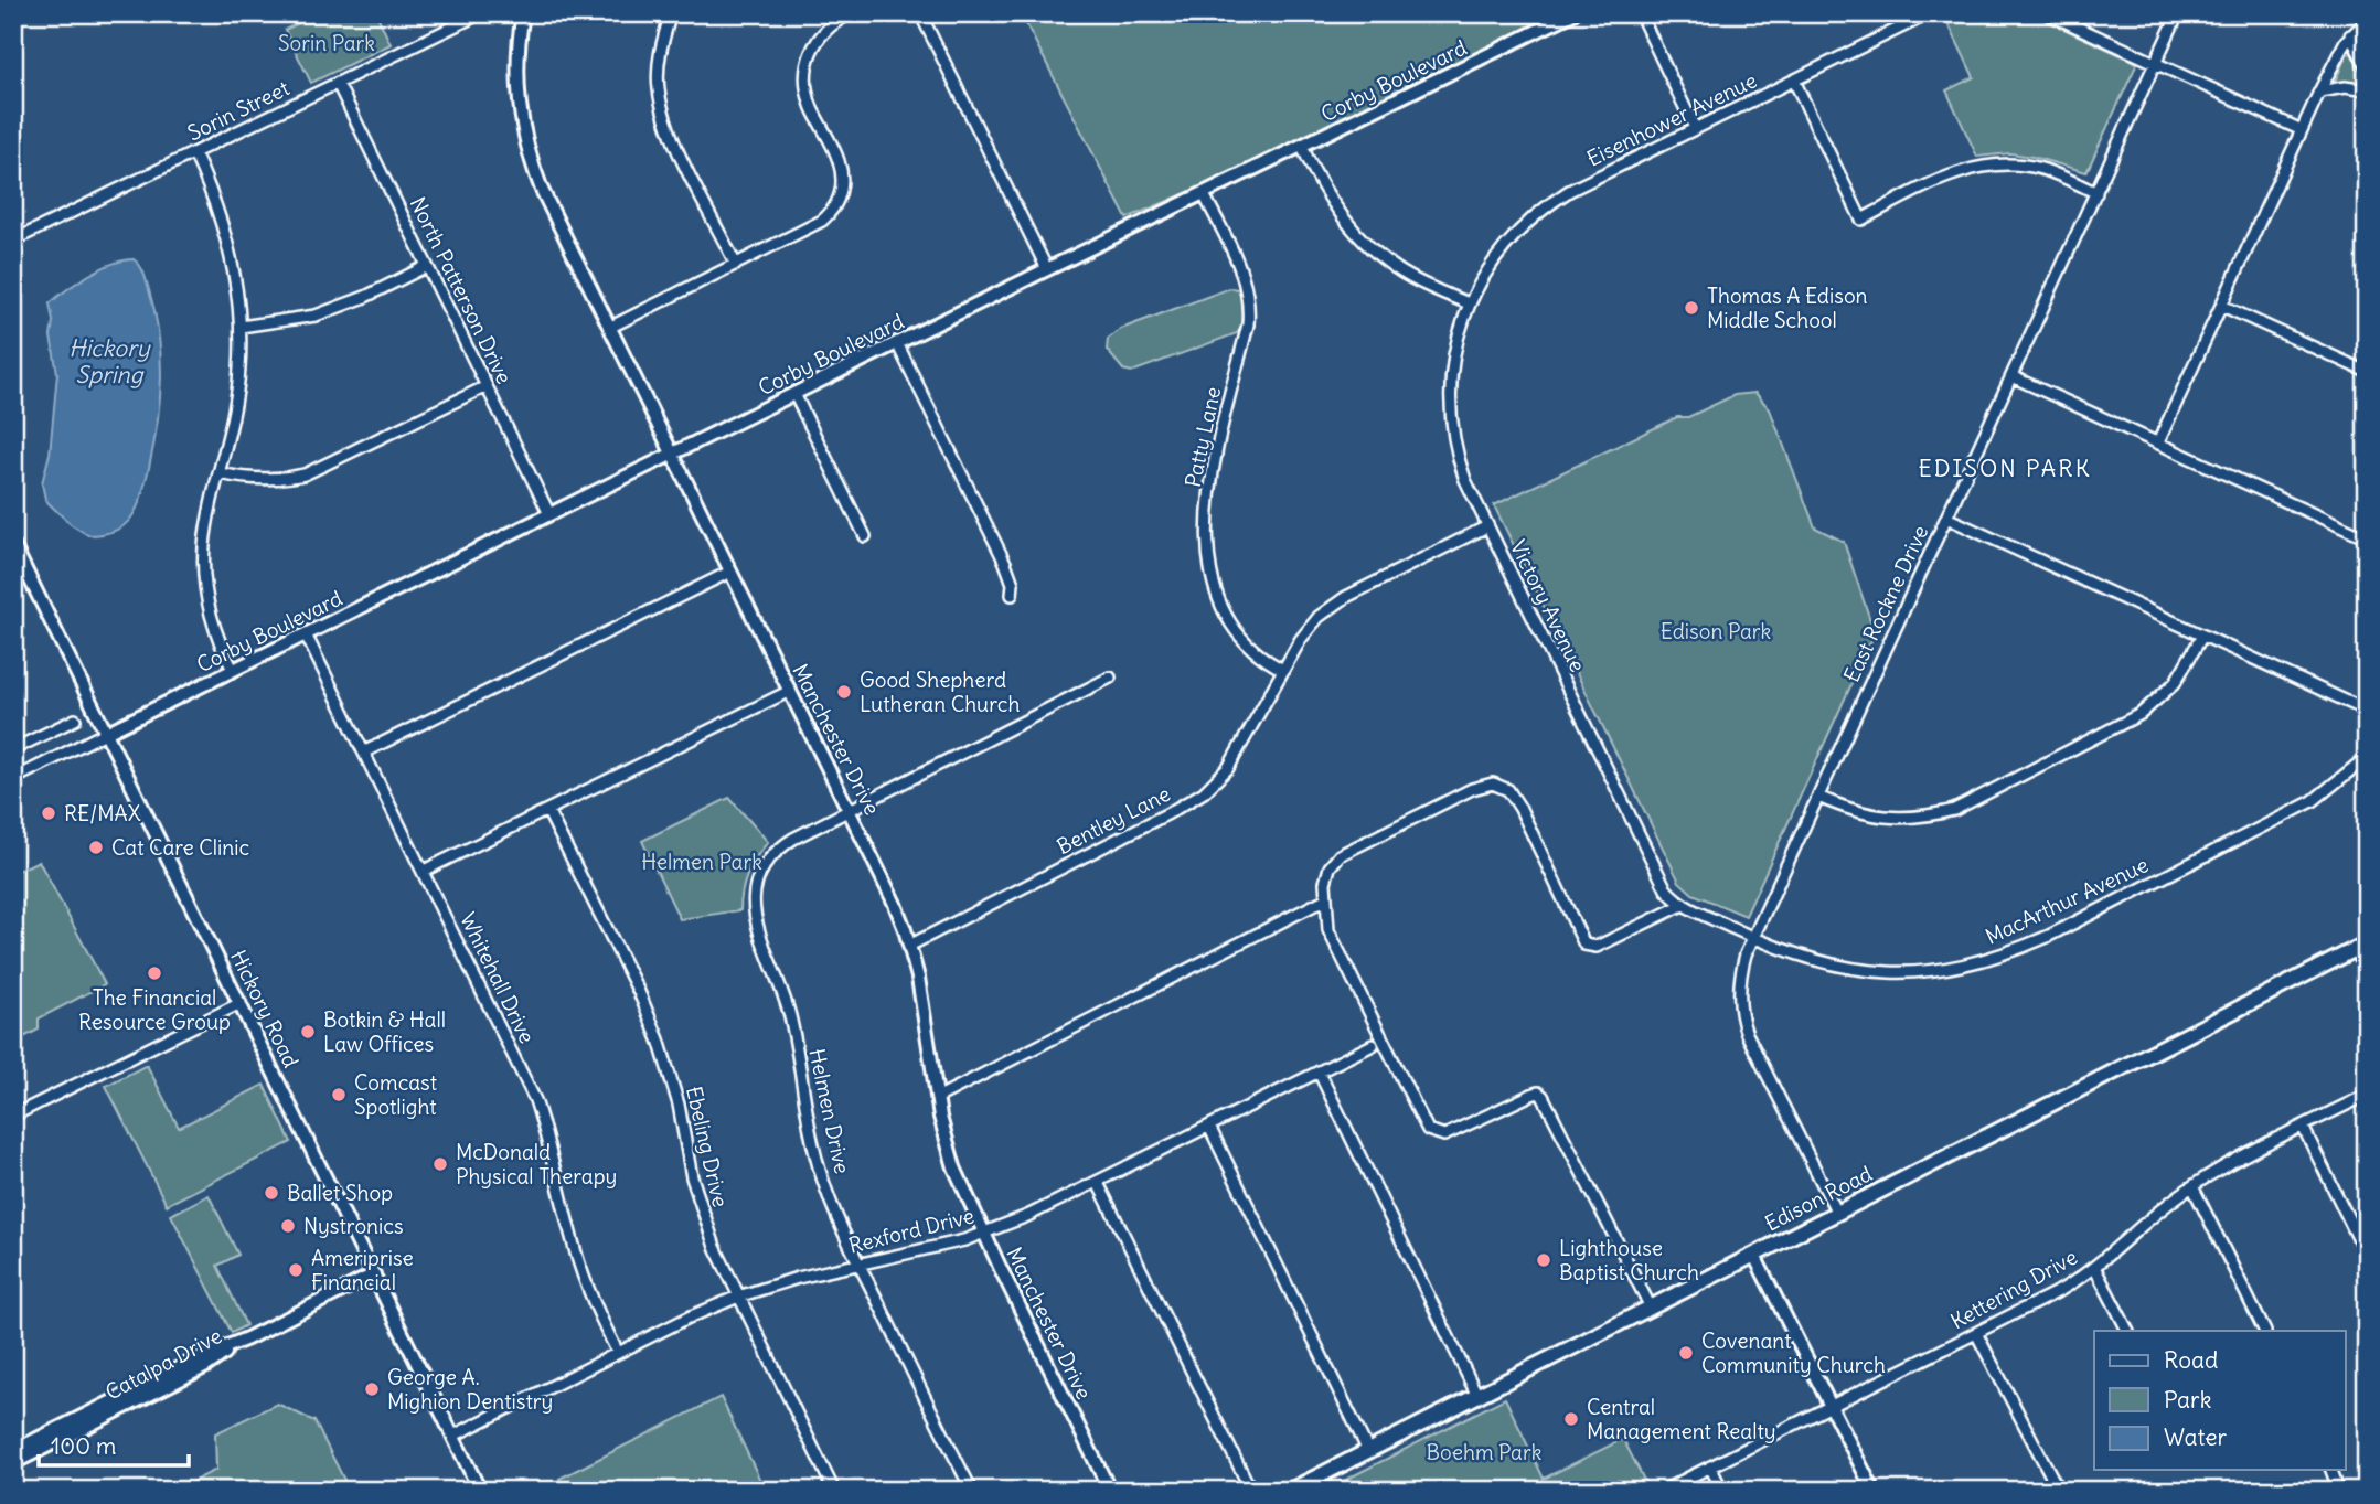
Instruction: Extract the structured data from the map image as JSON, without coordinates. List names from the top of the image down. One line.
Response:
{"streets":{"main road":["Edison Road"],"street":["Corby Boulevard","Sorin Street","Eisenhower Avenue","North Patterson Drive","Patty Lane","East Rockne Drive","Victory Avenue","Manchester Drive","Bentley Lane","MacArthur Avenue","Whitehall Drive","Hickory Road","Helmen Drive","Ebeling Drive","Rexford Drive","Kettering Drive","Catalpa Drive"]},"crossings":[["Corby Boulevard","North Patterson Drive"],["Corby Boulevard","Patty Lane"],["Corby Boulevard","Manchester Drive"],["Corby Boulevard","Whitehall Drive"],["Corby Boulevard","Hickory Road"],["Sorin Street","North Patterson Drive"],["Eisenhower Avenue","Victory Avenue"],["Patty Lane","Bentley Lane"],["East Rockne Drive","MacArthur Avenue"],["East Rockne Drive","Edison Road"],["Victory Avenue","Bentley Lane"],["Victory Avenue","MacArthur Avenue"],["Manchester Drive","Bentley Lane"],["Manchester Drive","Helmen Drive"],["Manchester Drive","Rexford Drive"],["Whitehall Drive","Rexford Drive"],["Hickory Road","Rexford Drive"],["Hickory Road","Catalpa Drive"],["Helmen Drive","Rexford Drive"],["Ebeling Drive","Rexford Drive"]],"districts":["EDISON PARK"],"water":["Hickory Spring"],"parks":["Sorin Park","Edison Park","Helmen Park","Boehm Park"],"places":["Thomas A Edison Middle School","Good Shepherd Lutheran Church","RE/MAX","Cat Care Clinic","The Financial Resource Group","Botkin & Hall Law Offices","Comcast Spotlight","McDonald Physical Therapy","Ballet Shop","Nystronics","Lighthouse Baptist Church","Ameriprise Financial","Covenant Community Church","George A. Mighion Dentistry","Central Management Realty"],"legend":["Road","Park","Water"],"scale_bar":"100 m"}
